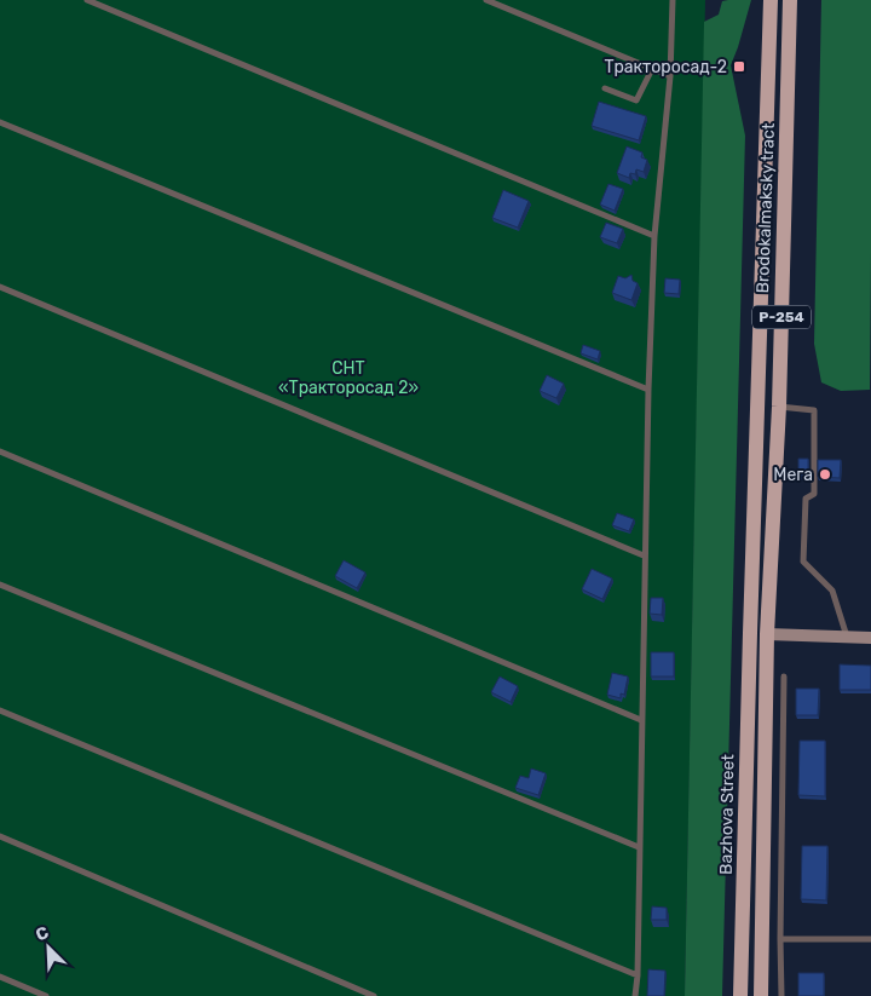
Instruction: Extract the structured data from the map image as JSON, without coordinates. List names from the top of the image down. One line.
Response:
{"streets":{"main road":["Brodokalmaksky tract","Р-254","Bazhova Street"]},"crossings":[["Brodokalmaksky tract","Bazhova Street"]],"parks":["СНТ «Тракторосад 2»"],"places":{"transit":["Тракторосад-2"],"other":["Мега"]},"north":"top left"}
